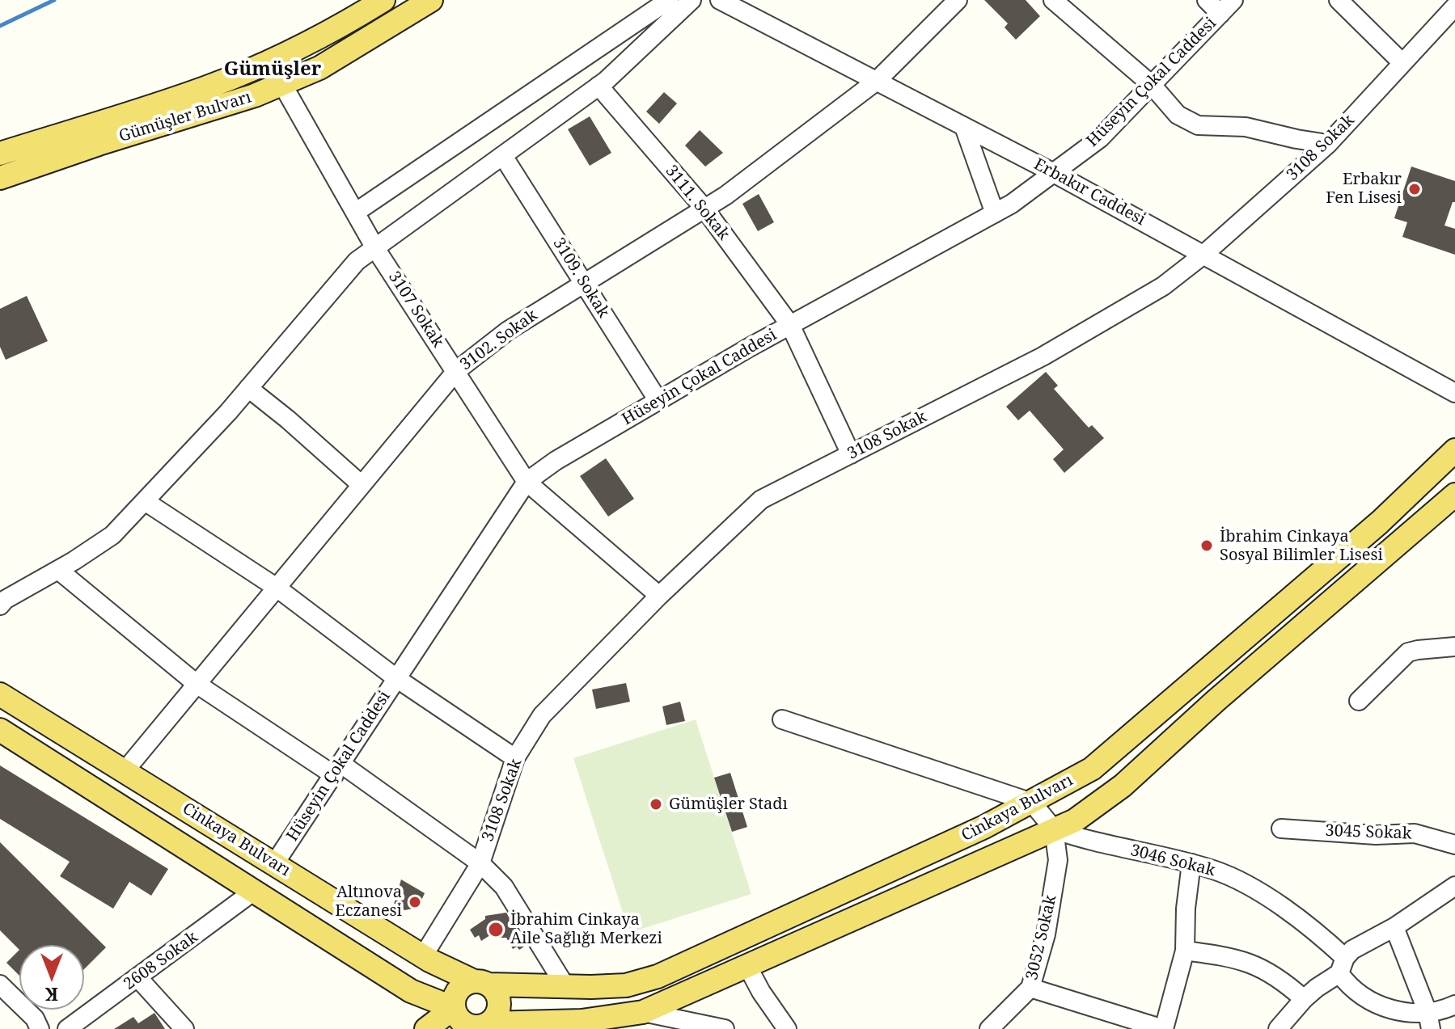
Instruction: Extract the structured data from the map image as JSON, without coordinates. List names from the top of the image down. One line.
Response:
{"streets":{"main road":["Gümüşler Bulvarı","Cinkaya Bulvarı"],"street":["Hüseyin Çokal Caddesi","3108 Sokak","Erbakır Caddesi","3111. Sokak","3109. Sokak","3107 Sokak","3102. Sokak","3045 Sokak","3046 Sokak","3052 Sokak","2608 Sokak"]},"crossings":[["Hüseyin Çokal Caddesi","Erbakır Caddesi"],["Hüseyin Çokal Caddesi","3111. Sokak"],["Hüseyin Çokal Caddesi","3109. Sokak"],["Hüseyin Çokal Caddesi","3107 Sokak"],["Hüseyin Çokal Caddesi","Cinkaya Bulvarı"],["Gümüşler Bulvarı","3107 Sokak"],["3108 Sokak","Erbakır Caddesi"],["3108 Sokak","3111. Sokak"],["3108 Sokak","3107 Sokak"],["3108 Sokak","Cinkaya Bulvarı"],["Erbakır Caddesi","3102. Sokak"],["3111. Sokak","3102. Sokak"],["3109. Sokak","3102. Sokak"],["3107 Sokak","3102. Sokak"],["3102. Sokak","Cinkaya Bulvarı"],["Cinkaya Bulvarı","3046 Sokak"],["Cinkaya Bulvarı","3052 Sokak"],["Cinkaya Bulvarı","2608 Sokak"],["3046 Sokak","3052 Sokak"]],"districts":["Gümüşler"],"places":["Erbakır Fen Lisesi","İbrahim Cinkaya Sosyal Bilimler Lisesi","Gümüşler Stadı","Altınova Eczanesi","İbrahim Cinkaya Aile Sağlığı Merkezi"],"north":"bottom"}
